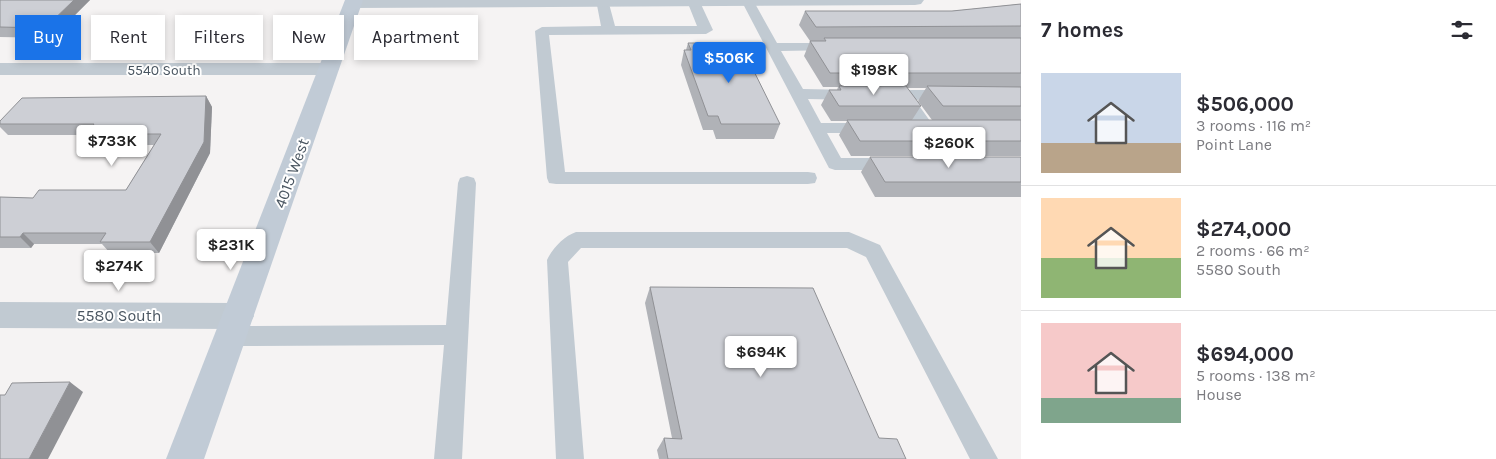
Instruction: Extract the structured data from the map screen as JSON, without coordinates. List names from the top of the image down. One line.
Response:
{"streets":{"street":["5540 South","4015 West","5580 South"]},"crossings":[["5540 South","4015 West"],["4015 West","5580 South"]],"page":{"heading":"7 homes","chip":["Buy","Rent","Filters","New","Apartment"],"price":["$506K","$198K","$733K","$260K","$231K","$274K","$694K"],"list":[{"name":"$506,000","note":"3 rooms · 116 m² · Point Lane"},{"name":"$274,000","note":"2 rooms · 66 m² · 5580 South"},{"name":"$694,000","note":"5 rooms · 138 m² · House"}]}}
